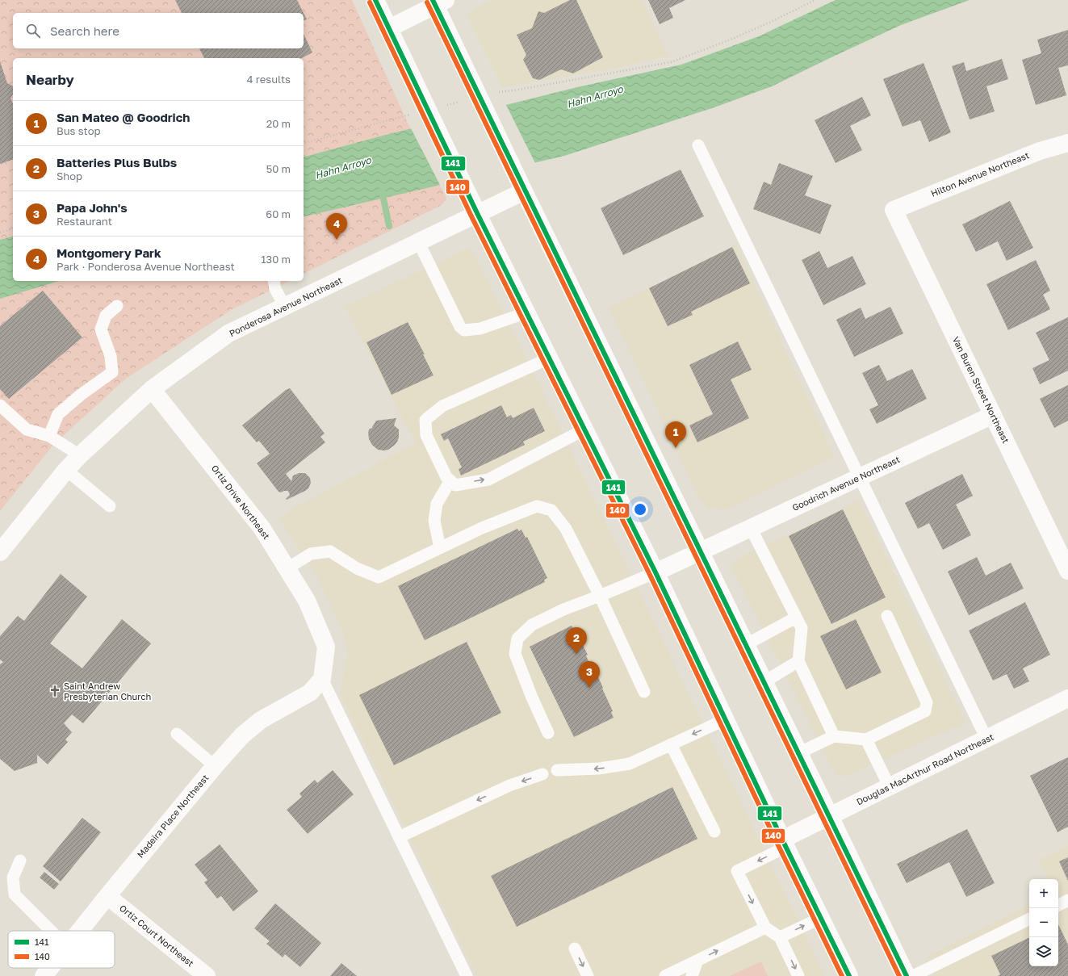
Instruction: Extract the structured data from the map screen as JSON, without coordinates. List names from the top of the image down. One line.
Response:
{"streets":{"street":["Hilton Avenue Northeast","Ponderosa Avenue Northeast","Van Buren Street Northeast","Goodrich Avenue Northeast","Ortiz Drive Northeast","Douglas MacArthur Road Northeast","Madeira Place Northeast","Ortiz Court Northeast"]},"crossings":[["Hilton Avenue Northeast","Van Buren Street Northeast"],["Ponderosa Avenue Northeast","Ortiz Drive Northeast"],["Van Buren Street Northeast","Goodrich Avenue Northeast"],["Ortiz Drive Northeast","Madeira Place Northeast"],["Madeira Place Northeast","Ortiz Court Northeast"]],"water":["Hahn Arroyo"],"places":{"church":["Saint Andrew Presbyterian Church"]},"lines":["transit line 141","transit line 140"],"legend":["141","140"],"page":{"search":"Search here","heading":["Nearby","4 results"],"list":[{"mark":"1","name":"San Mateo @ Goodrich","note":"Bus stop","value":"20 m"},{"mark":"2","name":"Batteries Plus Bulbs","note":"Shop","value":"50 m"},{"mark":"3","name":"Papa John's","note":"Restaurant","value":"60 m"},{"mark":"4","name":"Montgomery Park","note":"Park · Ponderosa Avenue Northeast","value":"130 m"}],"pins":["4","1","2","3"],"map_buttons":["+","−"]}}
